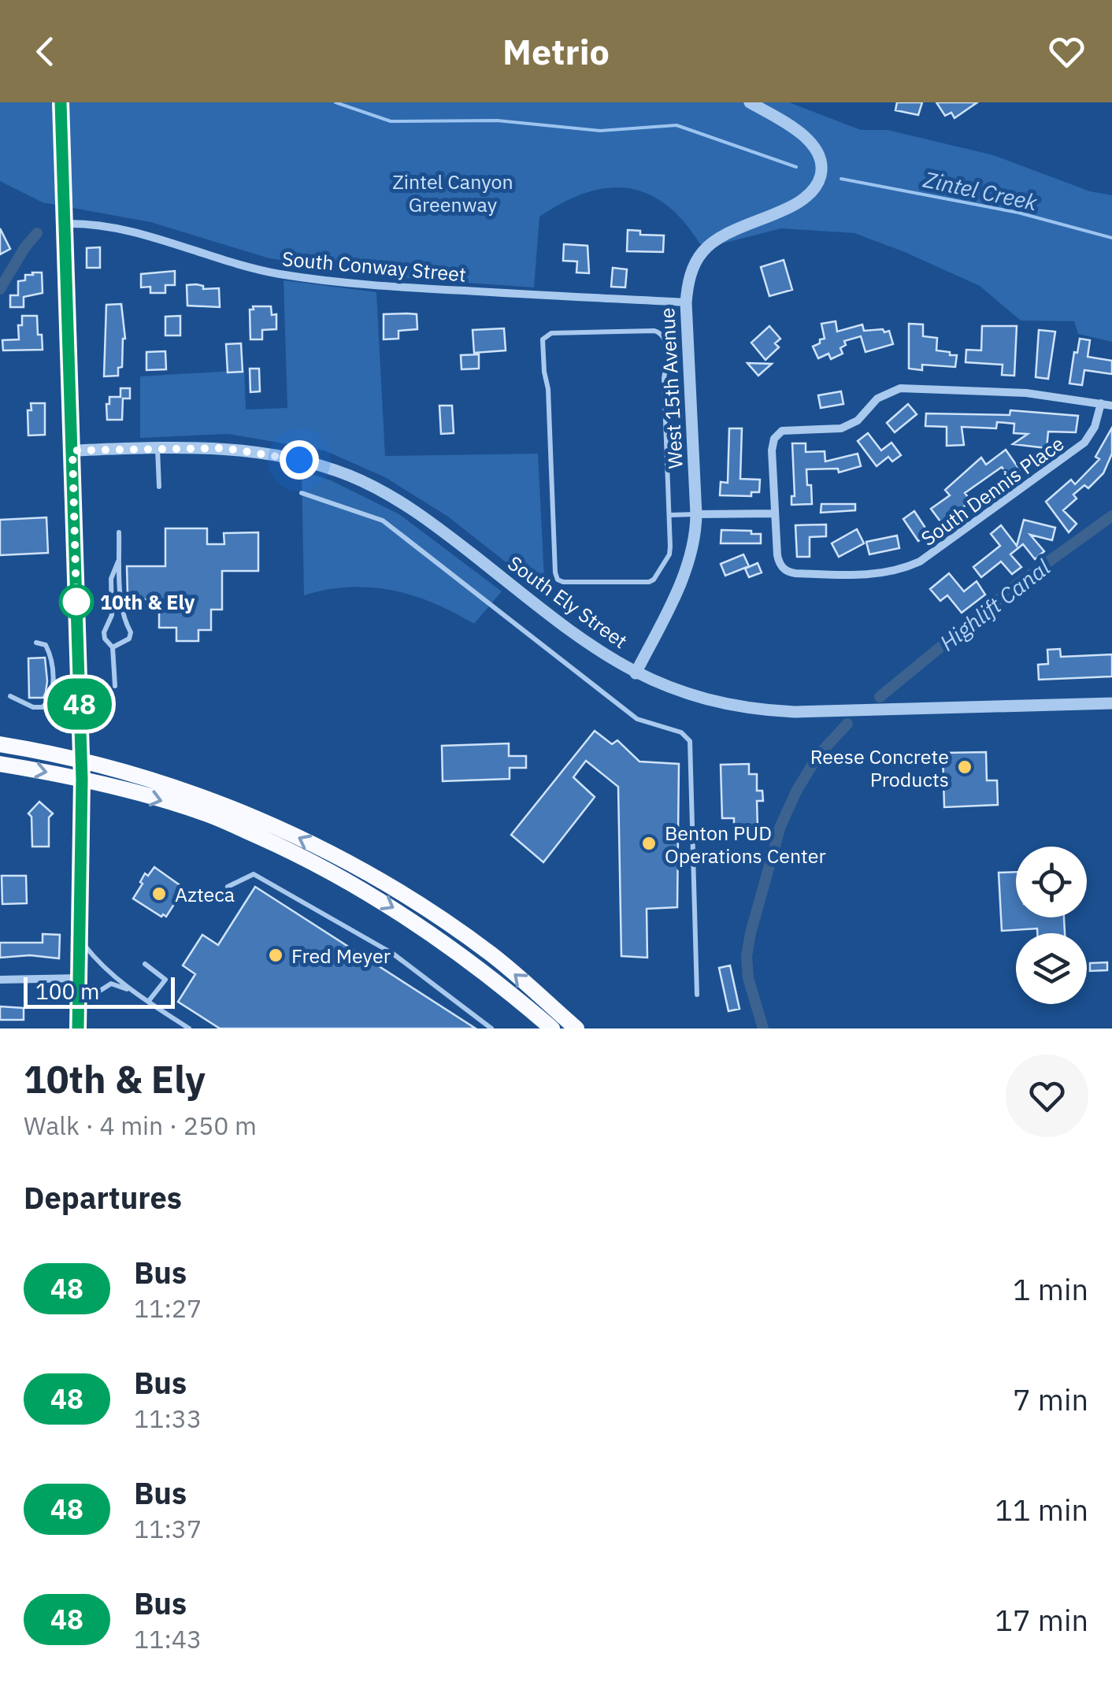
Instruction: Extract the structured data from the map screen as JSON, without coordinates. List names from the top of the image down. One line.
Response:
{"streets":{"street":["South Conway Street","West 15th Avenue","South Dennis Place","South Ely Street"]},"crossings":[["South Conway Street","West 15th Avenue"],["West 15th Avenue","South Ely Street"]],"water":["Zintel Creek","Highlift Canal"],"parks":["Zintel Canyon Greenway"],"places":["10th & Ely","Reese Concrete Products","Benton PUD Operations Center","Azteca","Fred Meyer"],"lines":["bus line 48"],"scale_bar":"100 m","page":{"header":"Metrio","on_map":"48","scale":"100 m","heading":[["10th & Ely","Walk · 4 min · 250 m"],"Departures"],"list":[{"mark":"48","name":"Bus","note":"11:27","value":"1 min"},{"mark":"48","name":"Bus","note":"11:33","value":"7 min"},{"mark":"48","name":"Bus","note":"11:37","value":"11 min"},{"mark":"48","name":"Bus","note":"11:43","value":"17 min"}]}}
